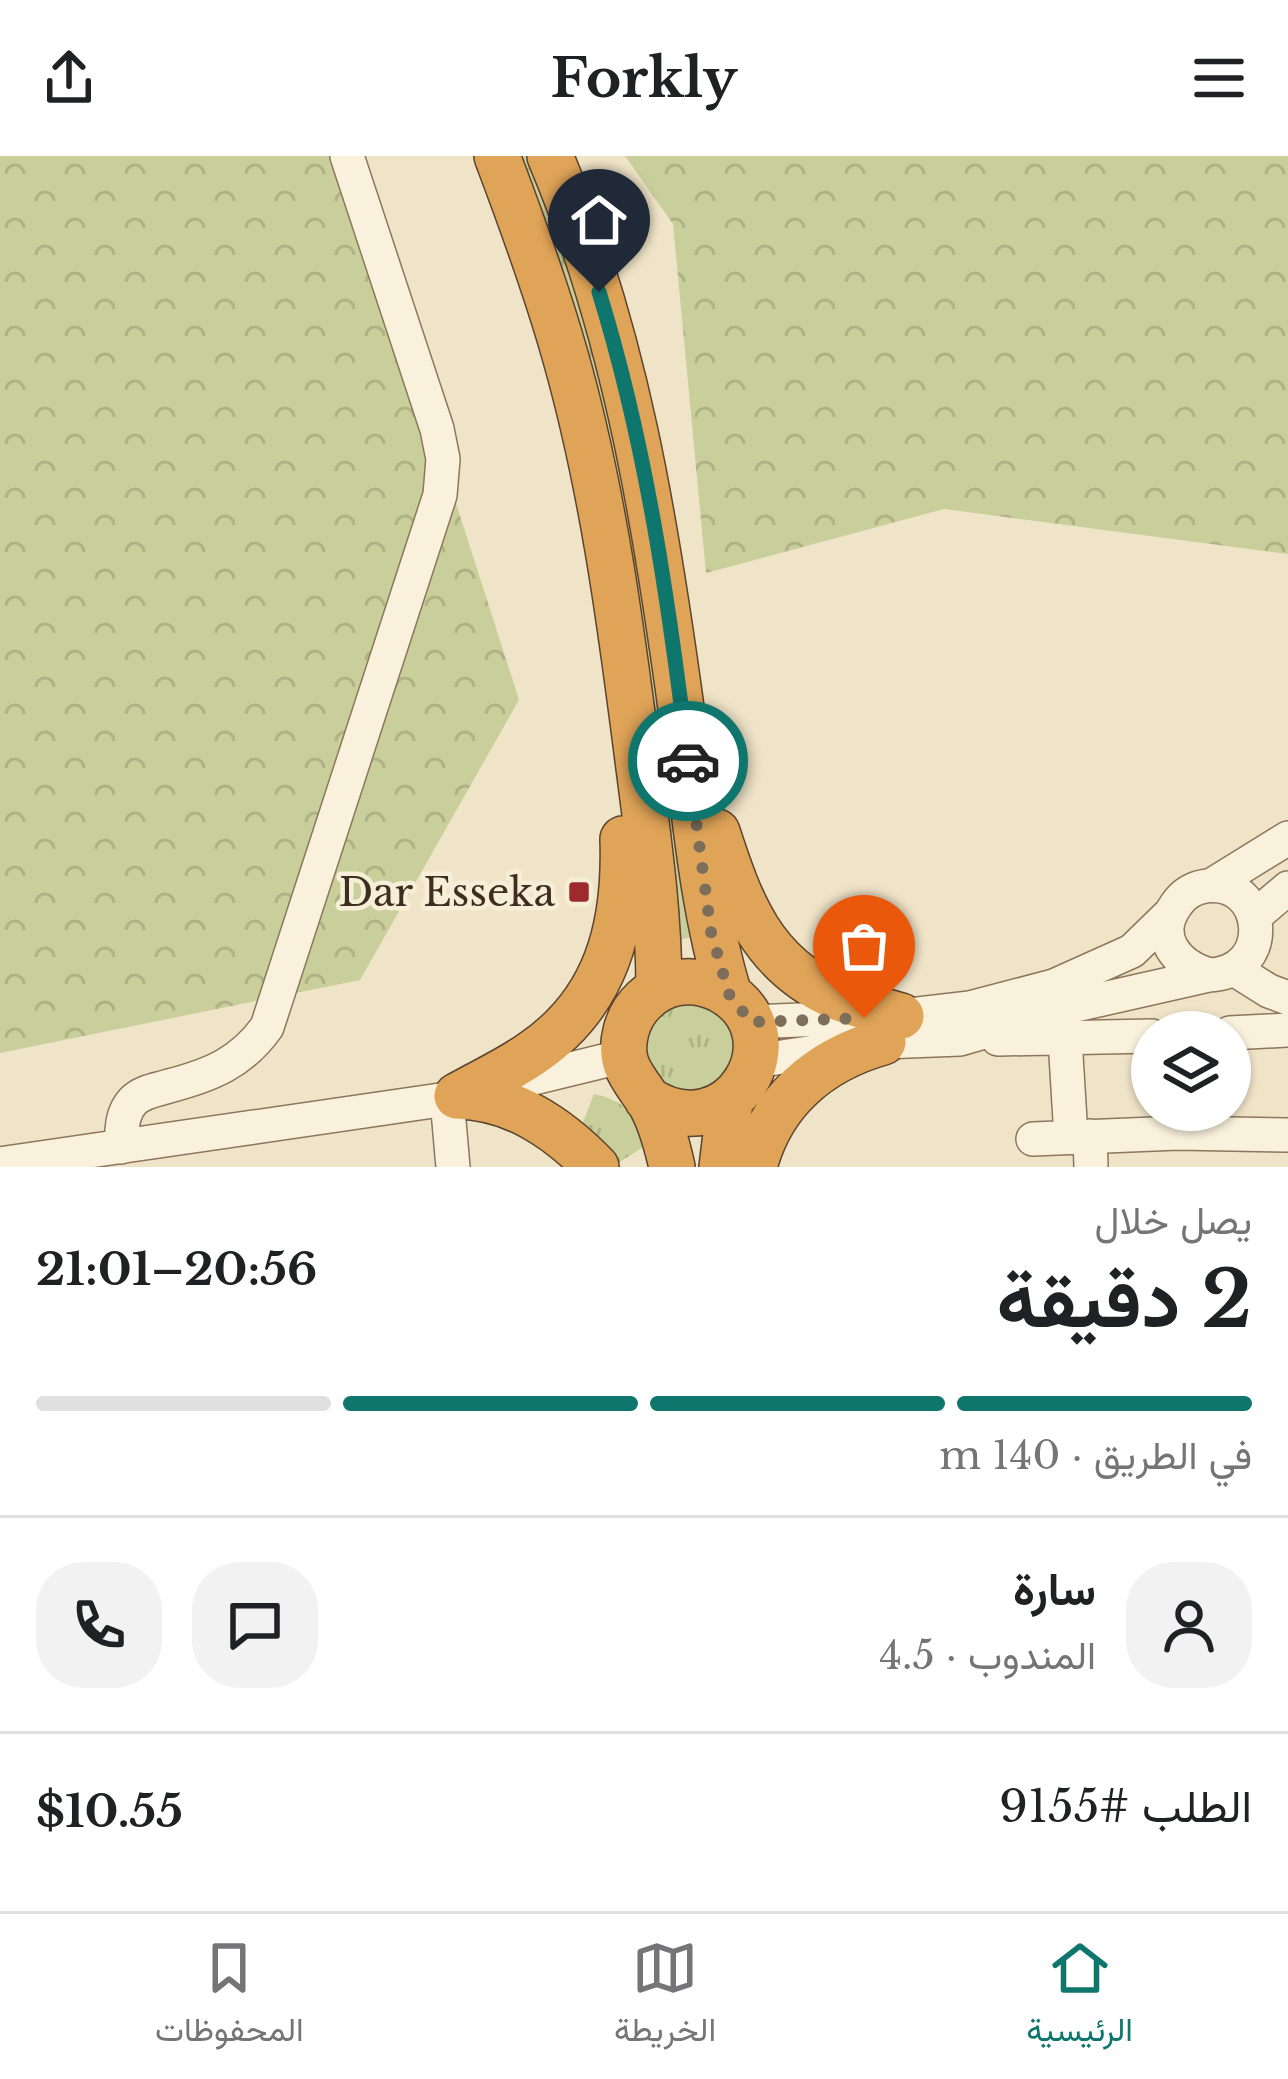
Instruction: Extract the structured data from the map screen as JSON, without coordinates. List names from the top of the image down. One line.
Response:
{"places":{"transit":["Dar Esseka"]},"page":{"header":"Forkly","heading":["2 دقيقة","يصل خلال","20:56–21:01"],"panel":["سارة","المندوب · 4.5","الطلب #9155","$10.55"],"bar":"في الطريق · 140 m","tabs":["الرئيسية","الخريطة","المحفوظات"]}}
